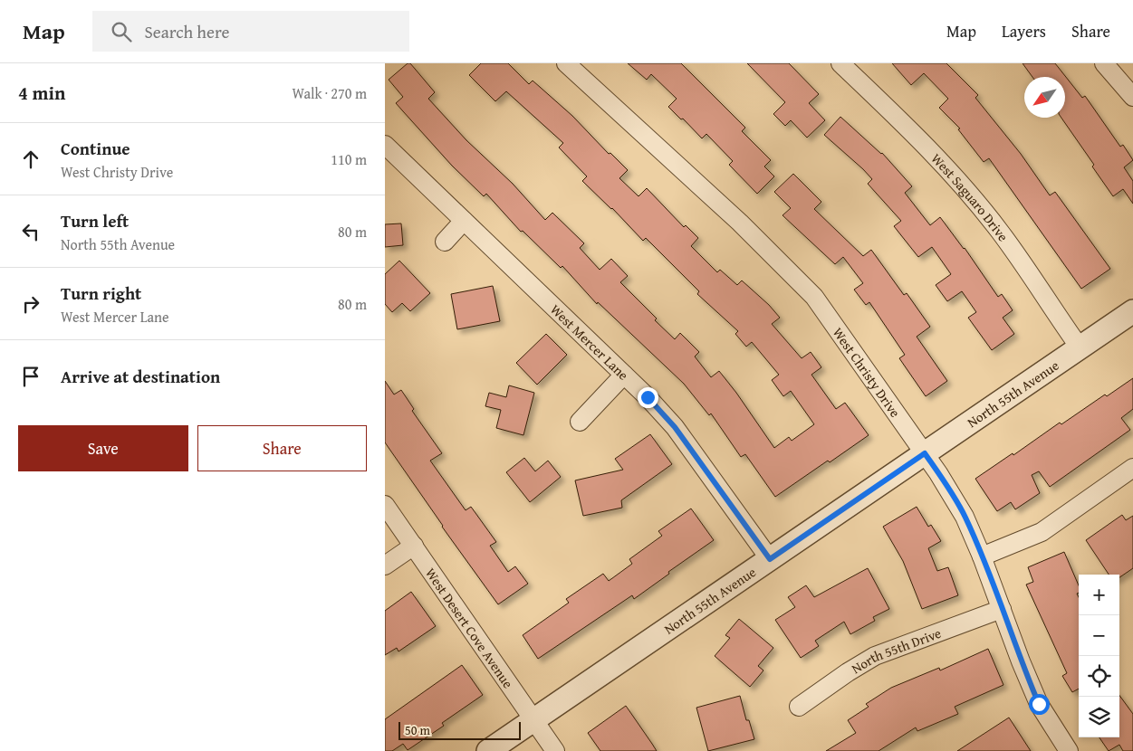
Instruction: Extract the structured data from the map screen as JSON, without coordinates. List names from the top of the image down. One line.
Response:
{"streets":{"street":["West Saguaro Drive","West Mercer Lane","West Christy Drive","North 55th Avenue","West Desert Cove Avenue","North 55th Drive"]},"crossings":[["West Saguaro Drive","North 55th Avenue"],["West Mercer Lane","North 55th Avenue"],["West Christy Drive","North 55th Avenue"],["West Christy Drive","North 55th Drive"],["North 55th Avenue","West Desert Cove Avenue"]],"scale_bar":"50 m","north":"bottom left","page":{"header":"Map","search":"Search here","nav":["Map","Layers","Share"],"heading":["4 min","Walk · 270 m"],"list":[["Continue","West Christy Drive","110 m"],["Turn left","North 55th Avenue","80 m"],["Turn right","West Mercer Lane","80 m"],"Arrive at destination"],"buttons":["Save","Share"],"map_buttons":["+","−"],"scale":"50 m"}}
